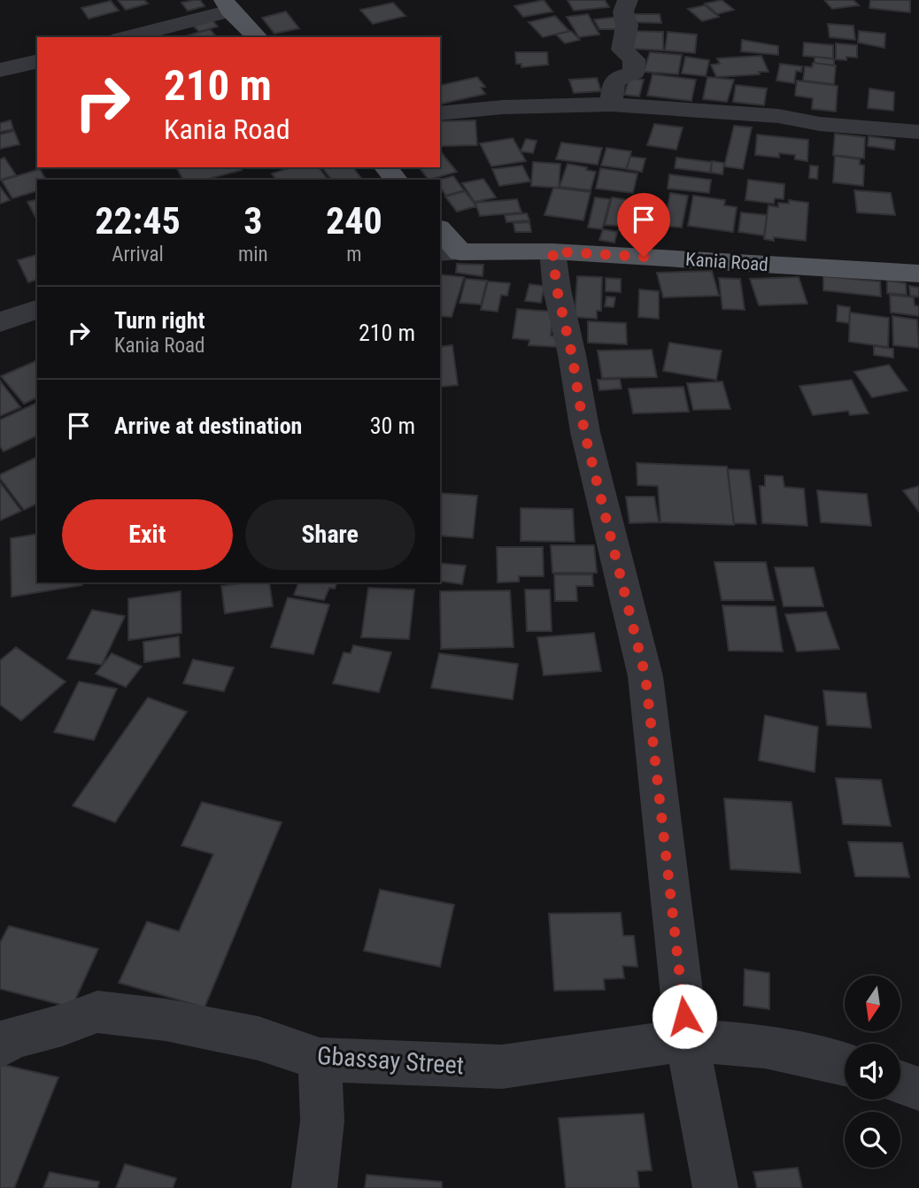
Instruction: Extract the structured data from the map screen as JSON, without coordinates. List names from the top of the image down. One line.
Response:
{"streets":{"main road":["Kania Road"],"street":["Gbassay Street"]},"north":"bottom","page":{"turn":["210 m","Kania Road"],"eta":["22:45","Arrival","3","min","240","m"],"list":[{"name":"Turn right","note":"Kania Road","value":"210 m"},{"name":"Arrive at destination","value":"30 m"}],"buttons":["Exit","Share"]}}
